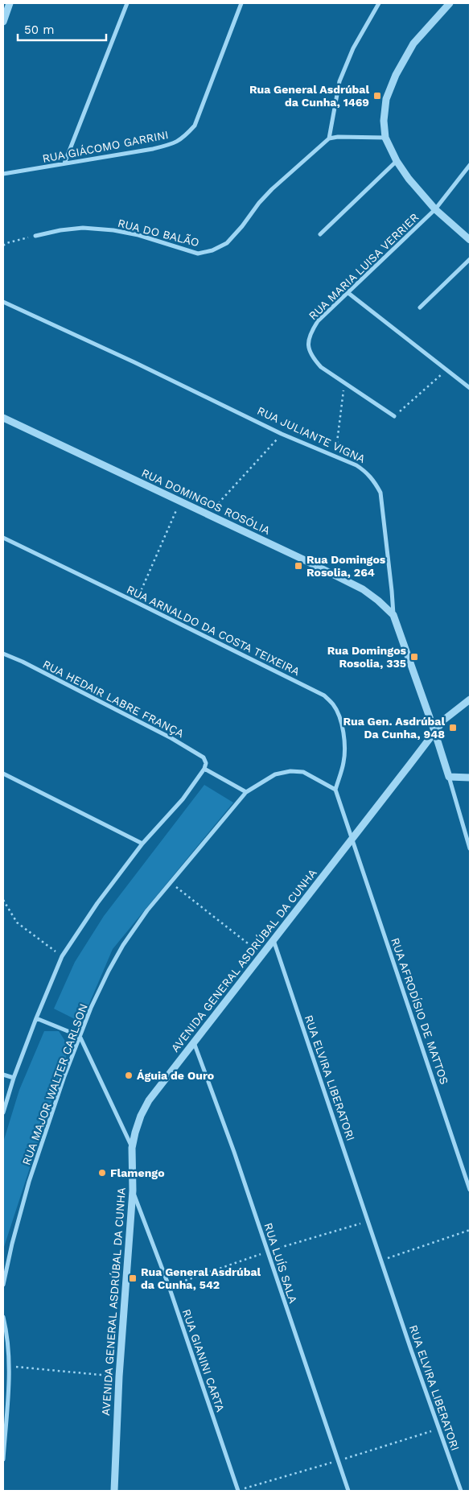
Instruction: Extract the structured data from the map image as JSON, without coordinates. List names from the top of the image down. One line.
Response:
{"streets":{"street":["RUA GIÁCOMO GARRINI","RUA DO BALÃO","RUA MARIA LUISA VERRIER","RUA JULIANTE VIGNA","RUA DOMINGOS ROSÓLIA","RUA ARNALDO DA COSTA TEIXEIRA","RUA HEDAIR LABRE FRANÇA","AVENIDA GENERAL ASDRÚBAL DA CUNHA","RUA AFRODÍSIO DE MATTOS","RUA ELVIRA LIBERATORI","RUA MAJOR WALTER CARLSON","RUA LUÍS SALA","RUA GIANINI CARTA"]},"crossings":[["RUA JULIANTE VIGNA","RUA DOMINGOS ROSÓLIA"],["RUA JULIANTE VIGNA","AVENIDA GENERAL ASDRÚBAL DA CUNHA"],["RUA ARNALDO DA COSTA TEIXEIRA","RUA MAJOR WALTER CARLSON"],["AVENIDA GENERAL ASDRÚBAL DA CUNHA","RUA AFRODÍSIO DE MATTOS"],["AVENIDA GENERAL ASDRÚBAL DA CUNHA","RUA ELVIRA LIBERATORI"],["AVENIDA GENERAL ASDRÚBAL DA CUNHA","RUA LUÍS SALA"],["AVENIDA GENERAL ASDRÚBAL DA CUNHA","RUA GIANINI CARTA"]],"places":{"transit":["Rua General Asdrúbal da Cunha, 1469","Rua Domingos Rosolia, 264","Rua Domingos Rosolia, 335","Rua Gen. Asdrúbal Da Cunha, 948","Rua General Asdrúbal da Cunha, 542"],"other":["Águia de Ouro","Flamengo"]},"scale_bar":"50 m"}
